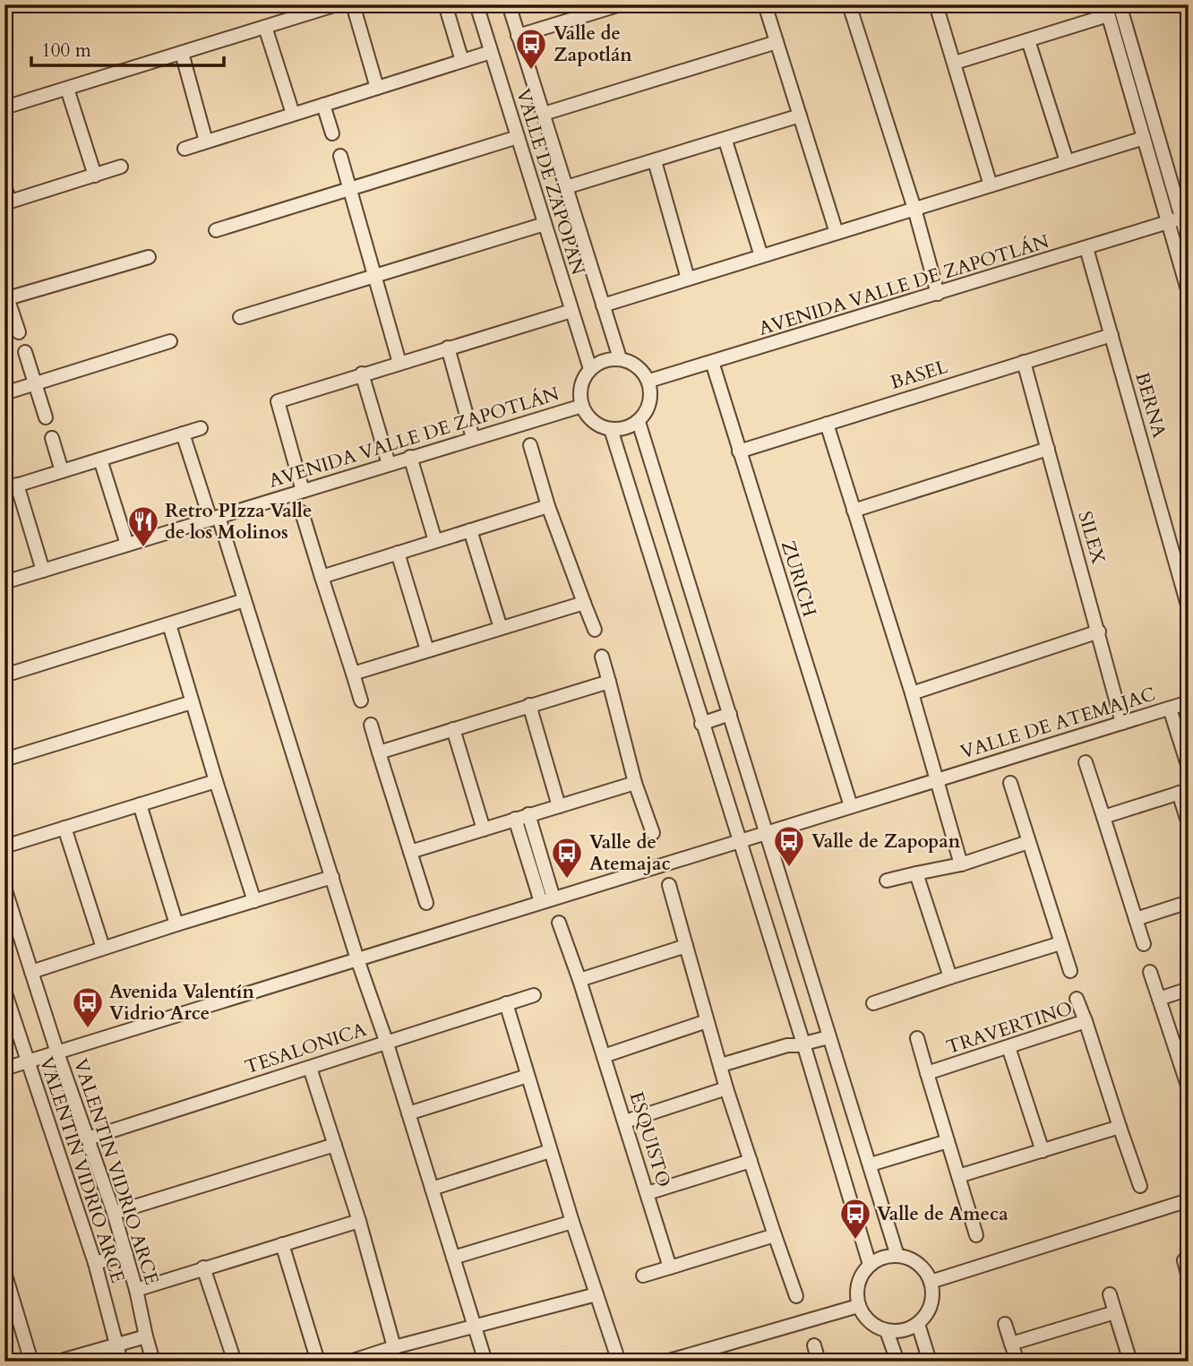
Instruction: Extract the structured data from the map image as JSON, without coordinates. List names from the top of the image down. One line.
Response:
{"streets":{"street":["VALLE DE ZAPOPAN","AVENIDA VALLE DE ZAPOTLÁN","BASEL","BERNA","SILEX","ZURICH","VALLE DE ATEMAJAC","TRAVERTINO","TESALONICA","ESQUISTO","VALENTIN VIDRIO ARCE"]},"crossings":[["VALLE DE ZAPOPAN","AVENIDA VALLE DE ZAPOTLÁN"],["AVENIDA VALLE DE ZAPOTLÁN","BERNA"],["AVENIDA VALLE DE ZAPOTLÁN","ZURICH"],["BASEL","BERNA"],["BASEL","SILEX"],["BASEL","ZURICH"],["SILEX","VALLE DE ATEMAJAC"],["ZURICH","VALLE DE ATEMAJAC"],["VALLE DE ATEMAJAC","VALENTIN VIDRIO ARCE"],["TESALONICA","VALENTIN VIDRIO ARCE"]],"places":{"bus stop":["Valle de Zapotlán","Valle de Zapopan","Valle de Atemajac","Avenida Valentín Vidrio Arce","Valle de Ameca"],"restaurant":["Retro PIzza Valle de los Molinos"]},"scale_bar":"100 m"}
